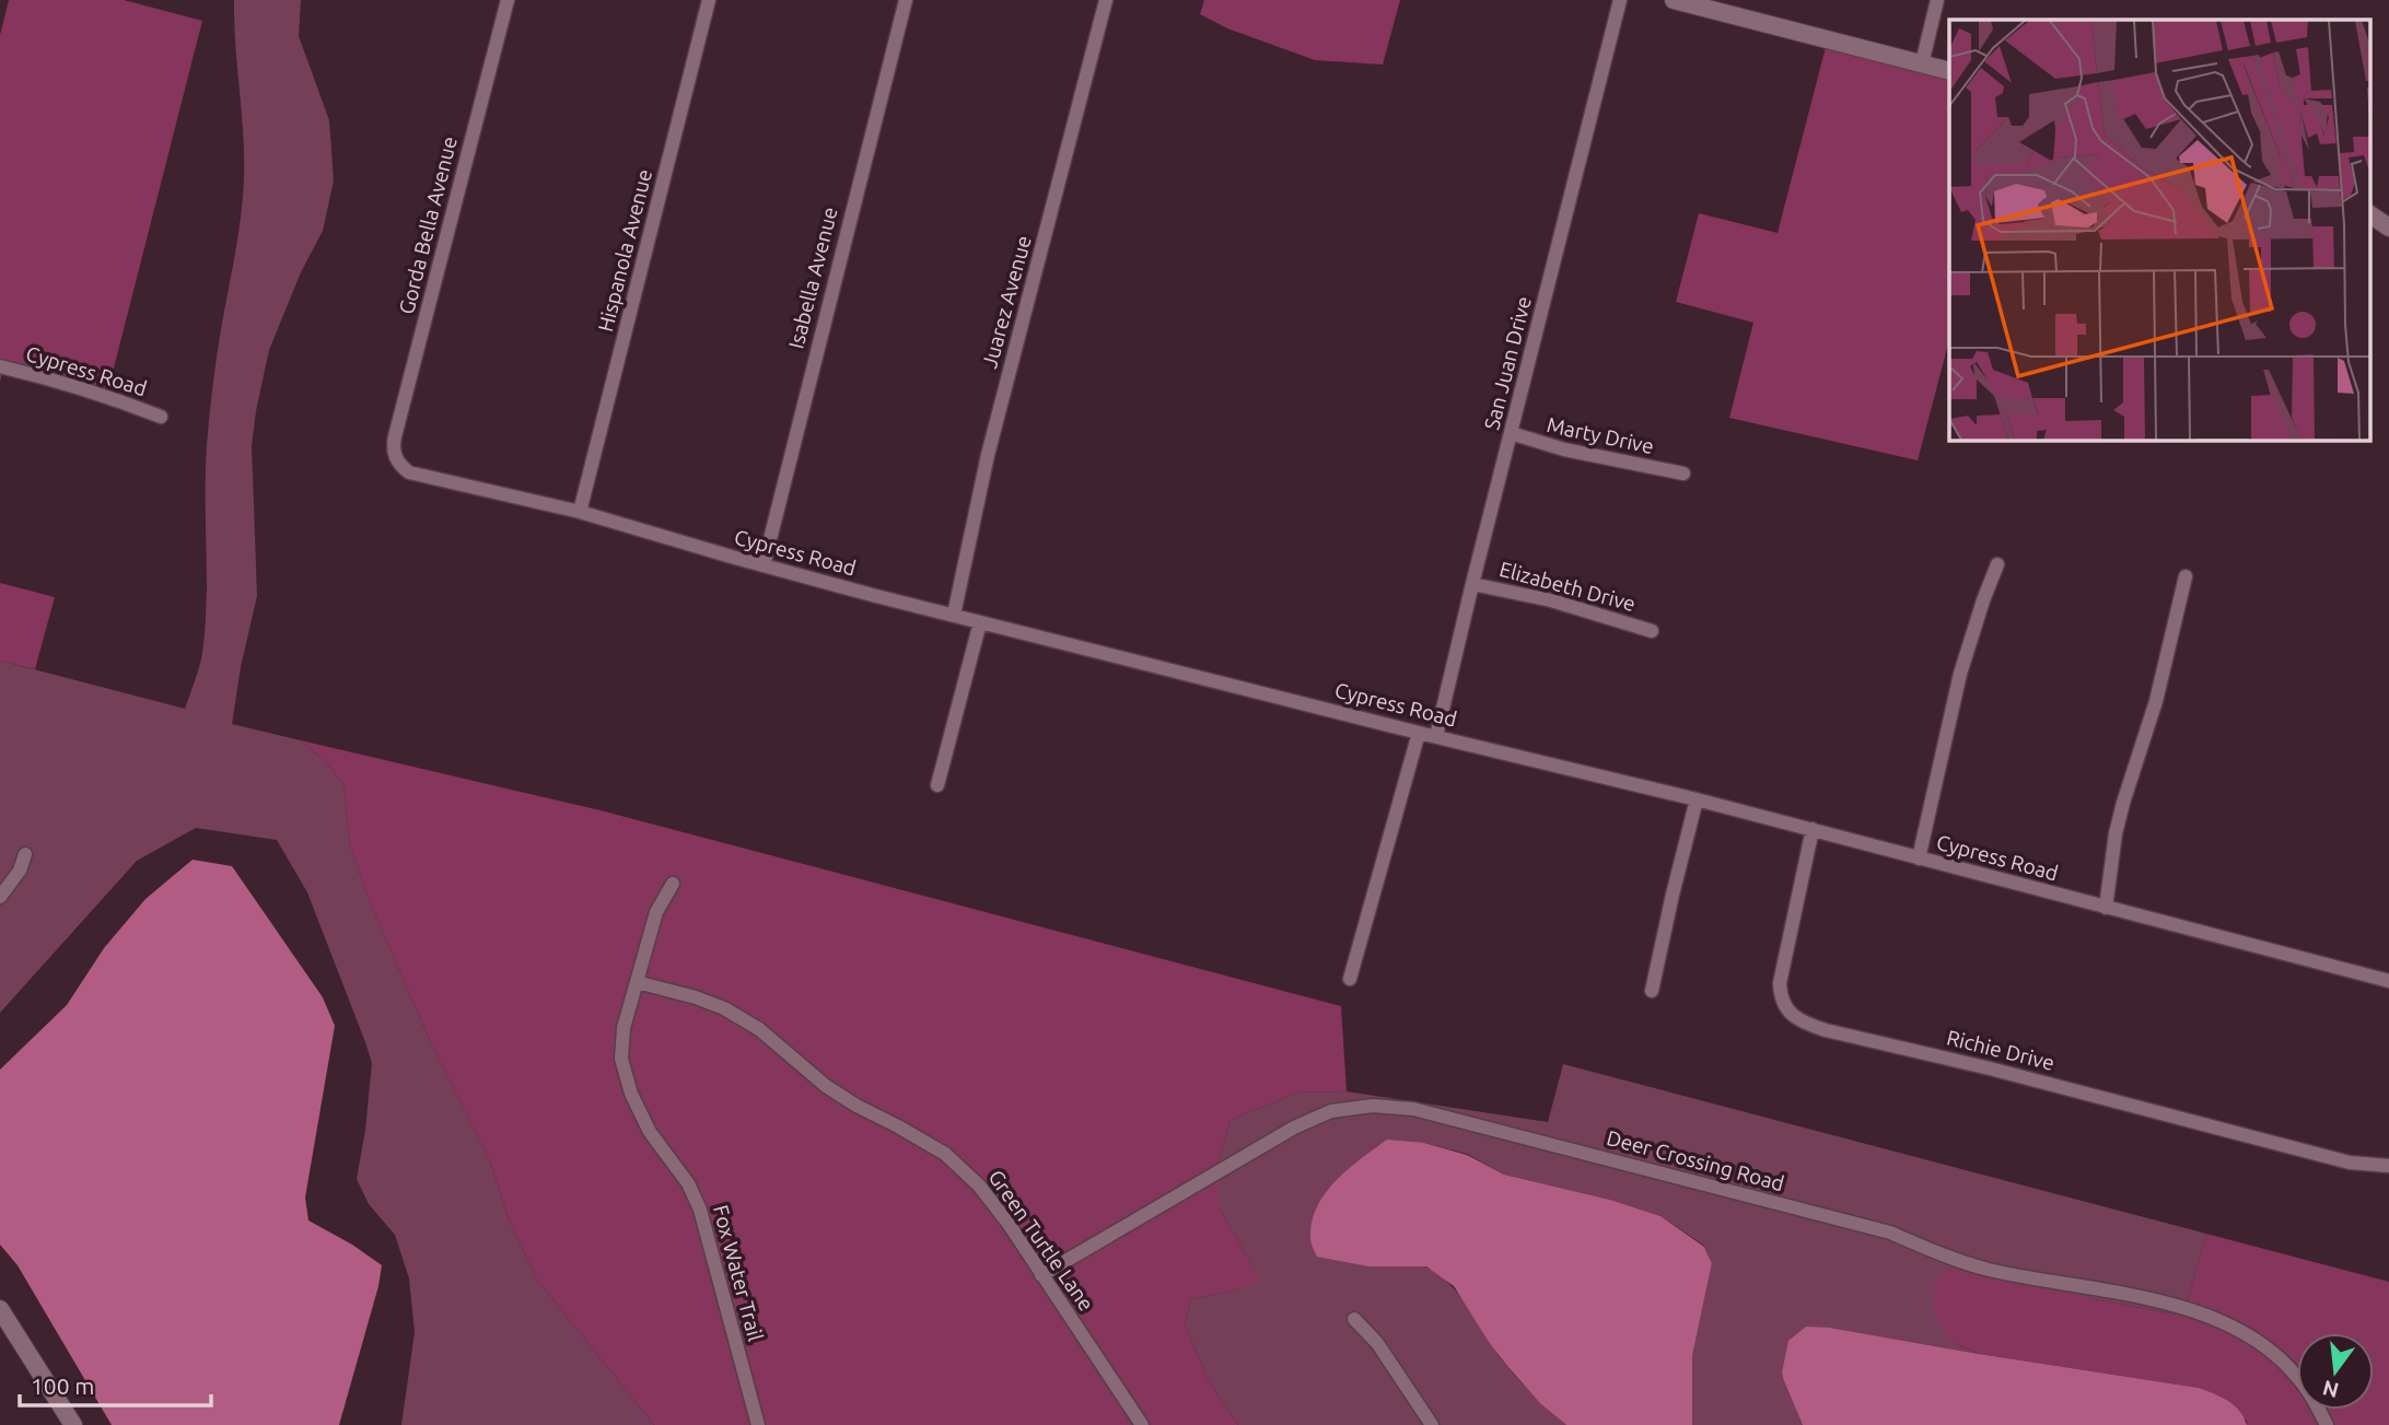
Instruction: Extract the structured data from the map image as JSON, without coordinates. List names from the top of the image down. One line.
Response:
{"streets":{"street":["Gorda Bella Avenue","Hispanola Avenue","Isabella Avenue","Juarez Avenue","San Juan Drive","Cypress Road","Marty Drive","Elizabeth Drive","Richie Drive","Deer Crossing Road","Green Turtle Lane","Fox Water Trail"]},"crossings":[["Gorda Bella Avenue","Cypress Road"],["Hispanola Avenue","Cypress Road"],["Isabella Avenue","Cypress Road"],["Juarez Avenue","Cypress Road"],["San Juan Drive","Cypress Road"],["San Juan Drive","Marty Drive"],["San Juan Drive","Elizabeth Drive"],["Cypress Road","Richie Drive"],["Deer Crossing Road","Green Turtle Lane"],["Green Turtle Lane","Fox Water Trail"]],"scale_bar":"100 m","north":"bottom"}
